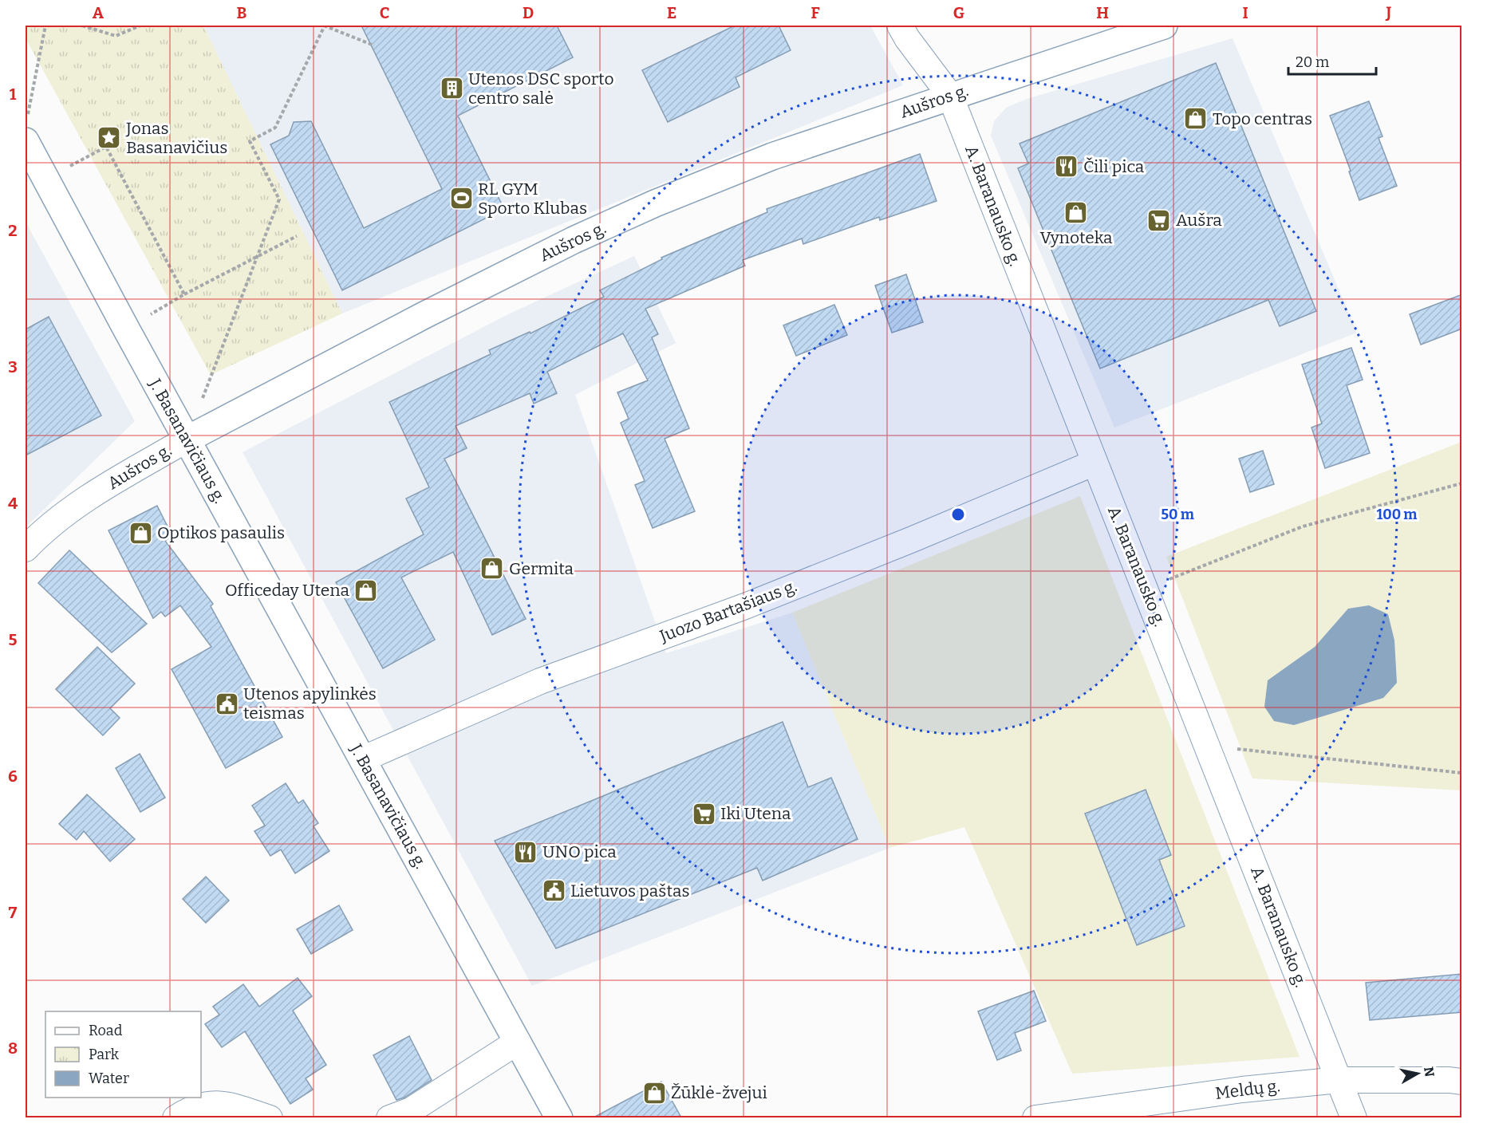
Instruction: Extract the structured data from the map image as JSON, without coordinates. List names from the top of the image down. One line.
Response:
{"streets":{"main road":["Aušros g.","J. Basanavičiaus g."],"street":["A. Baranausko g.","Juozo Bartašiaus g.","Meldų g."]},"crossings":[["Aušros g.","A. Baranausko g."],["Aušros g.","J. Basanavičiaus g."],["A. Baranausko g.","Juozo Bartašiaus g."],["A. Baranausko g.","Meldų g."],["J. Basanavičiaus g.","Juozo Bartašiaus g."]],"places":{"building":["Utenos DSC sporto centro salė"],"shop":["Topo centras","Vynoteka","Optikos pasaulis","Germita","Officeday Utena","Žūklė-žvejui"],"place":["Jonas Basanavičius"],"restaurant":["Čili pica","UNO pica"],"sports":["RL GYM Sporto Klubas"],"supermarket":["Aušra","Iki Utena"],"public building":["Utenos apylinkės teismas","Lietuvos paštas"]},"legend":["Road","Park","Water"],"scale_bar":"20 m","north":"right","grid":{"columns":["A","B","C","D","E","F","G","H","I","J"],"rows":["1","2","3","4","5","6","7","8"]},"rings":["50 m","100 m"]}
